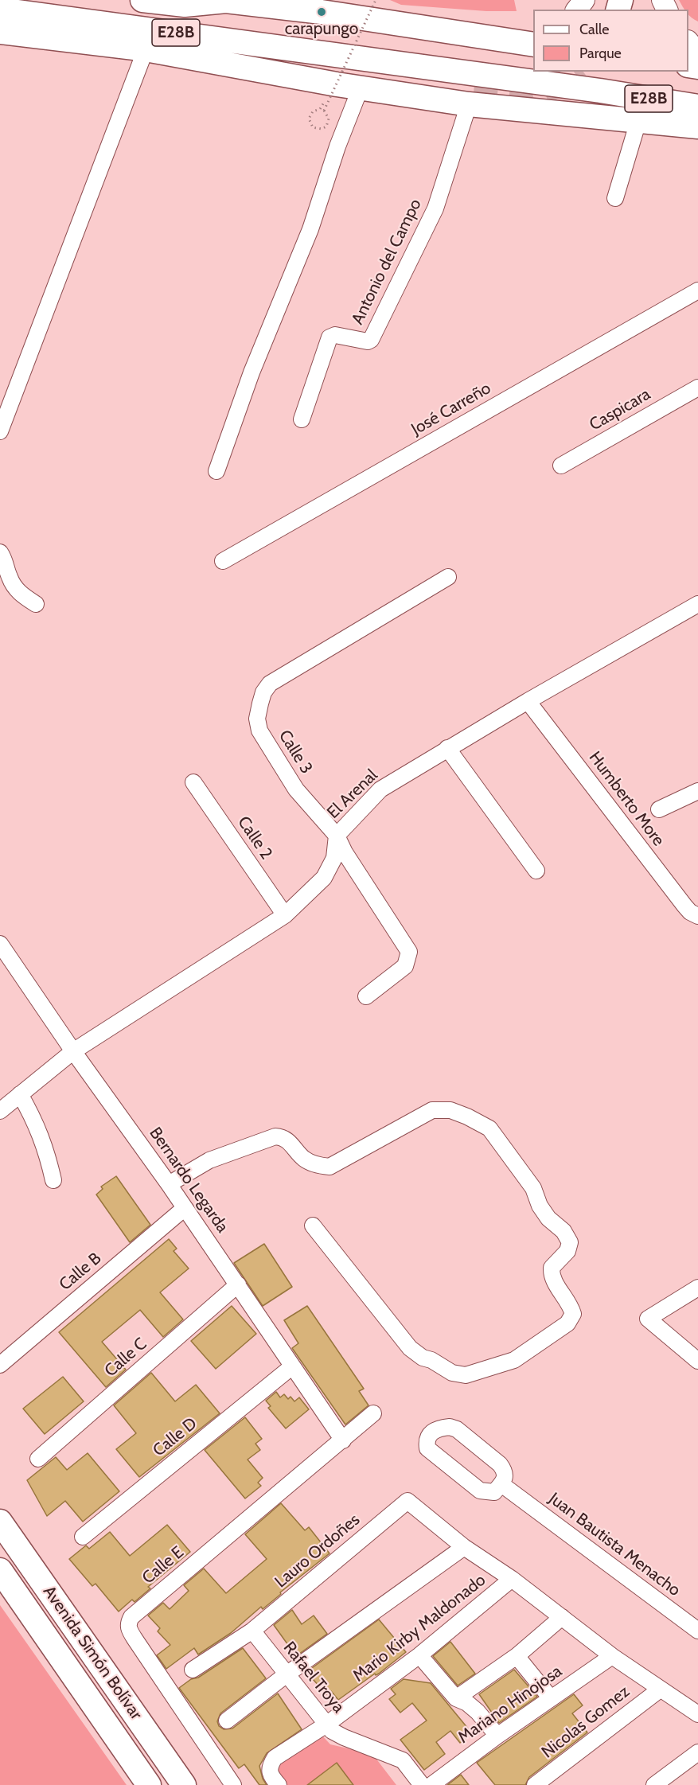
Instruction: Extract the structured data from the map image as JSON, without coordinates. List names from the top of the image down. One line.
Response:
{"streets":{"highway":["E28B","Avenida Simón Bolívar"],"street":["Antonio del Campo","José Carreño","Caspicara","Calle 3","El Arenal","Humberto More","Calle 2","Bernardo Legarda","Calle B","Calle C","Calle D","Juan Bautista Menacho","Lauro Ordoñes","Calle E","Mario Kirby Maldonado","Rafael Troya","Mariano Hinojosa","Nicolas Gomez"]},"crossings":[["Calle 3","El Arenal"],["El Arenal","Humberto More"],["El Arenal","Calle 2"],["El Arenal","Bernardo Legarda"],["Bernardo Legarda","Calle B"],["Bernardo Legarda","Calle C"],["Bernardo Legarda","Calle D"],["Bernardo Legarda","Calle E"],["Lauro Ordoñes","Rafael Troya"],["Mario Kirby Maldonado","Rafael Troya"]],"places":["carapungo"],"legend":["Calle","Parque"]}
